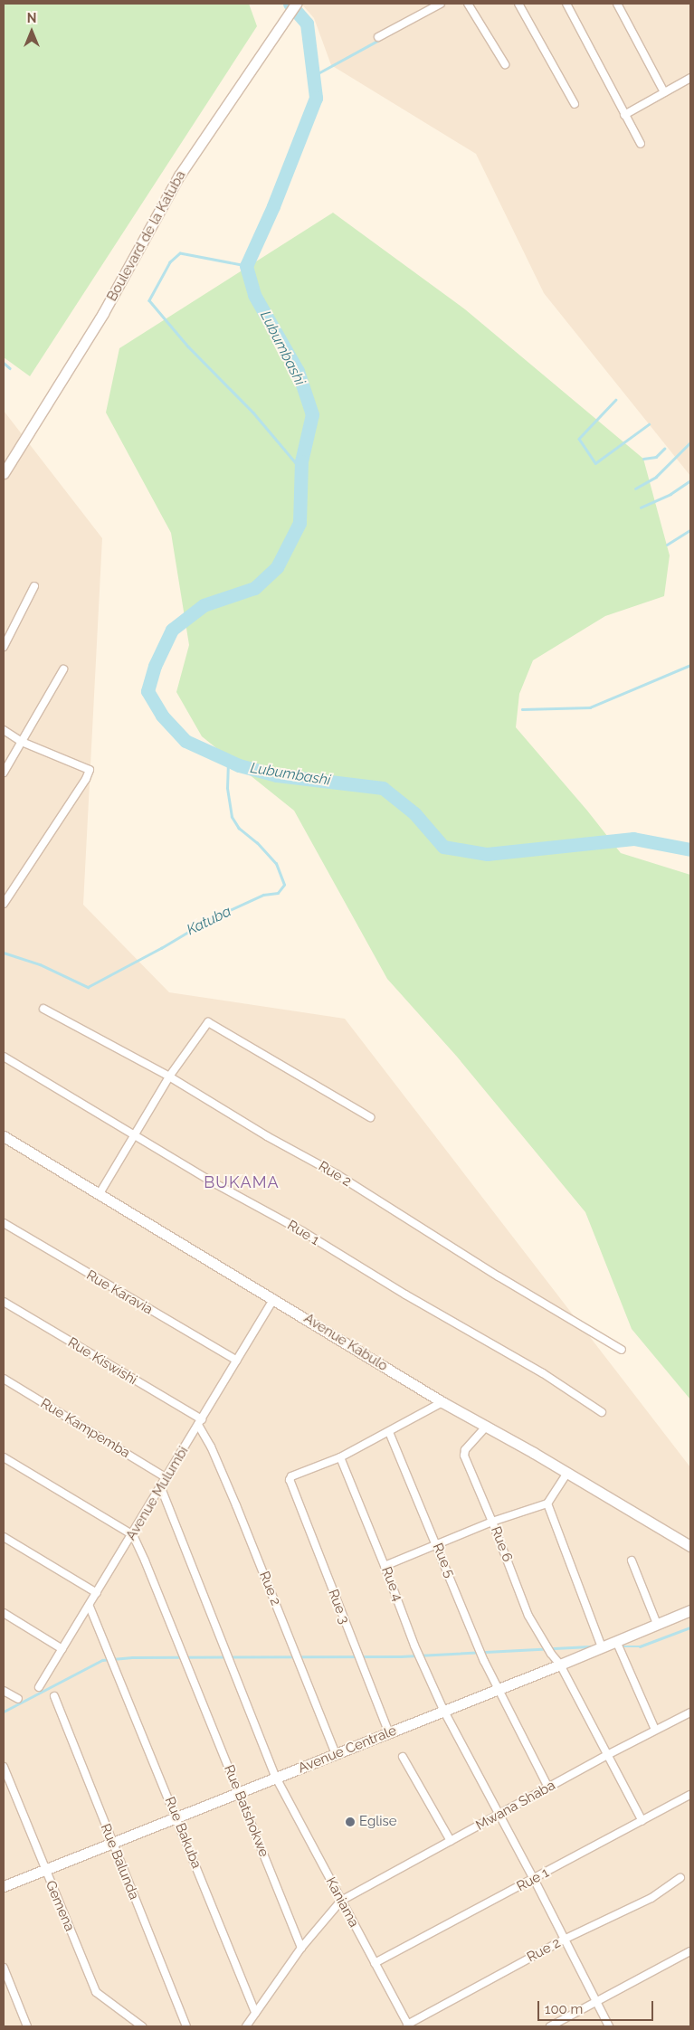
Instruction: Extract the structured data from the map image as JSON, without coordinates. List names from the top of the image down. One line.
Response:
{"streets":{"street":["Boulevard de la Katuba","Rue 2","Rue 1","Rue Karavia","Avenue Kabulo","Rue Kiswishi","Rue Kampemba","Avenue Mulumbi","Rue 6","Rue 5","Rue 4","Rue 3","Avenue Centrale","Mwana Shaba","Rue Batshokwe","Rue Bakuba","Rue Balunda","Kaniama","Gemena"]},"crossings":[["Rue 2","Rue Kiswishi"],["Rue 2","Avenue Mulumbi"],["Rue 2","Rue 4"],["Rue 2","Avenue Centrale"],["Rue 2","Kaniama"],["Rue 1","Rue 6"],["Rue 1","Rue 4"],["Rue 1","Kaniama"],["Rue Karavia","Avenue Mulumbi"],["Avenue Kabulo","Avenue Mulumbi"],["Avenue Kabulo","Rue 6"],["Rue Kiswishi","Avenue Mulumbi"],["Rue Kampemba","Avenue Mulumbi"],["Avenue Mulumbi","Rue Batshokwe"],["Avenue Mulumbi","Rue Bakuba"],["Rue 6","Avenue Centrale"],["Rue 6","Mwana Shaba"],["Rue 5","Avenue Centrale"],["Rue 5","Mwana Shaba"],["Rue 4","Rue 3"],["Rue 4","Avenue Centrale"],["Rue 4","Mwana Shaba"],["Rue 3","Avenue Centrale"],["Avenue Centrale","Rue Batshokwe"],["Avenue Centrale","Rue Bakuba"],["Avenue Centrale","Rue Balunda"],["Avenue Centrale","Kaniama"],["Avenue Centrale","Gemena"],["Mwana Shaba","Kaniama"]],"districts":["BUKAMA"],"water":["Lubumbashi","Katuba"],"places":["Eglise"],"scale_bar":"100 m","north":"top"}
